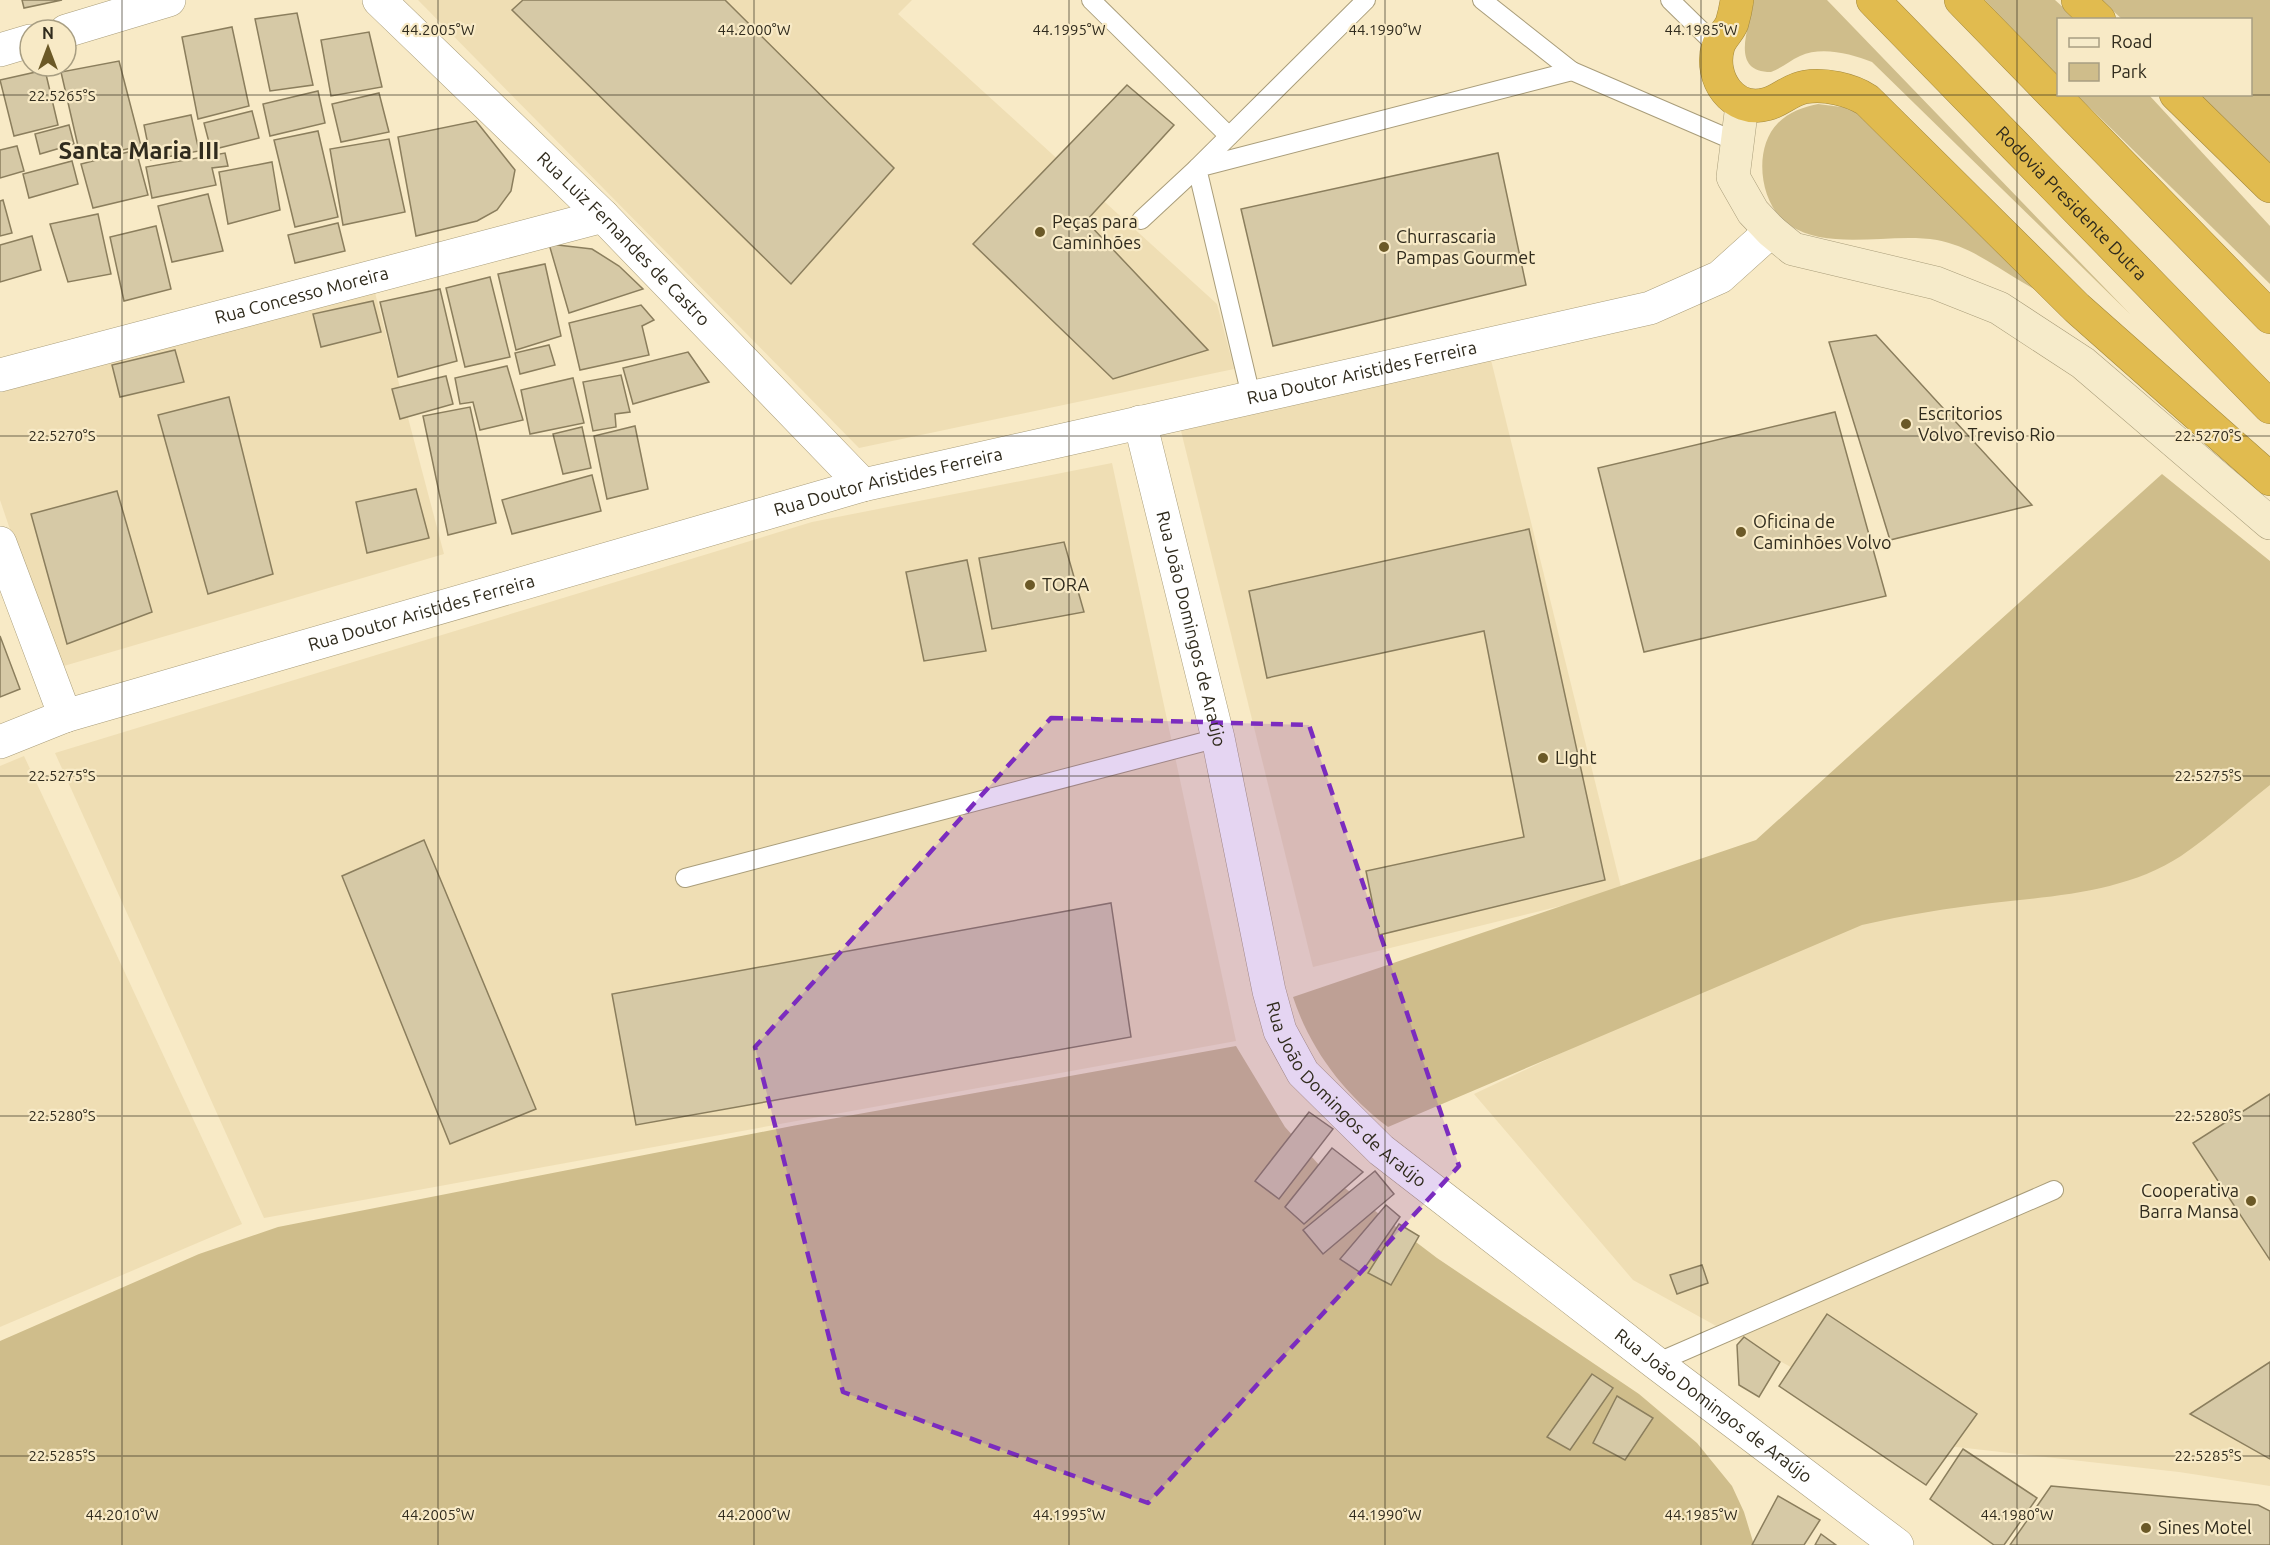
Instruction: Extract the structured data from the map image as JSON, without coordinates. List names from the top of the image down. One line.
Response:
{"streets":{"highway":["Rodovia Presidente Dutra"],"street":["Rua Luiz Fernandes de Castro","Rua Concesso Moreira","Rua Doutor Aristides Ferreira","Rua João Domingos de Araújo"]},"crossings":[["Rua Luiz Fernandes de Castro","Rua Concesso Moreira"],["Rua Luiz Fernandes de Castro","Rua Doutor Aristides Ferreira"],["Rua Doutor Aristides Ferreira","Rua João Domingos de Araújo"]],"districts":["Santa Maria III"],"places":["Peças para Caminhões","Churrascaria Pampas Gourmet","Escritorios Volvo Treviso Rio","Oficina de Caminhões Volvo","TORA","LIght","Cooperativa Barra Mansa","Sines Motel"],"legend":["Road","Park"],"north":"top","coordinates":["44.2005°W","44.2000°W","44.1995°W","44.1990°W","44.1985°W","22.5265°S","22.5270°S","22.5275°S","22.5280°S","22.5285°S","44.2010°W","44.1980°W"]}
